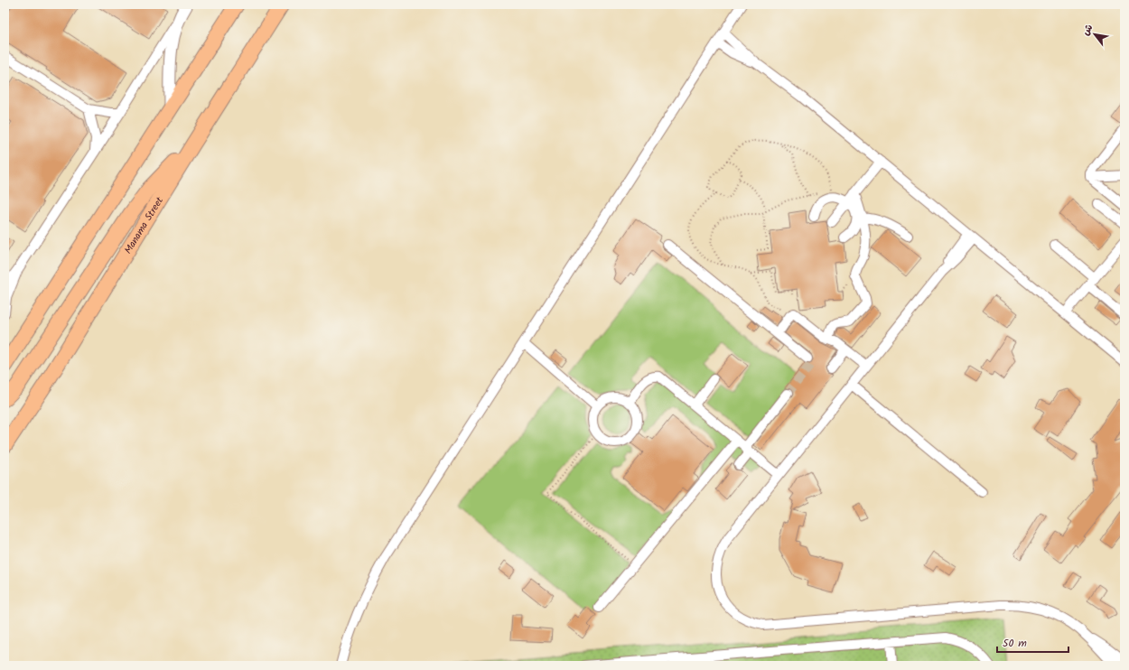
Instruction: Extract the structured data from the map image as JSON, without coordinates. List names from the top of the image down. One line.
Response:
{"streets":{"main road":["Manama Street"]},"scale_bar":"50 m","north":"top left"}
